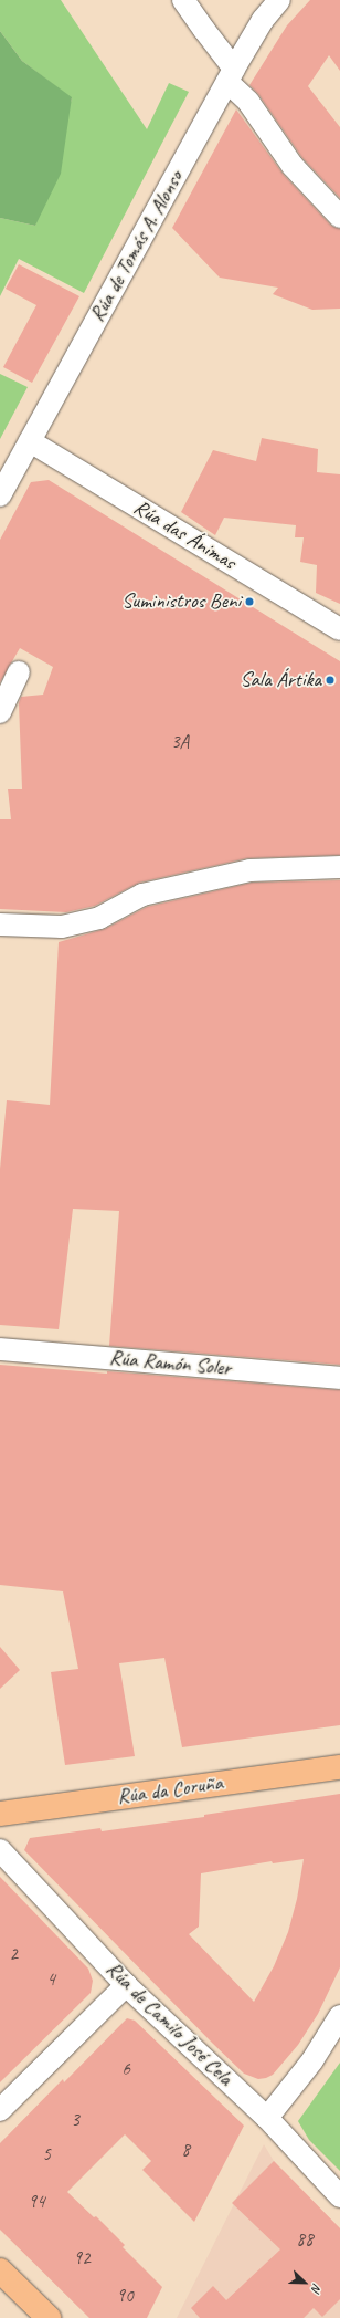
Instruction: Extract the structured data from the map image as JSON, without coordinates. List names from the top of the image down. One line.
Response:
{"streets":{"main road":["Rúa da Coruña"],"street":["Rúa de Tomás A. Alonso","Rúa das Ánimas","Rúa Ramón Soler","Rúa de Camilo José Cela"]},"crossings":[["Rúa de Tomás A. Alonso","Rúa das Ánimas"]],"places":["Suministros Beni","Sala Ártika"],"house_numbers":["3A","2","4","6","3","8","5","94","88","92","90"],"north":"bottom right"}
